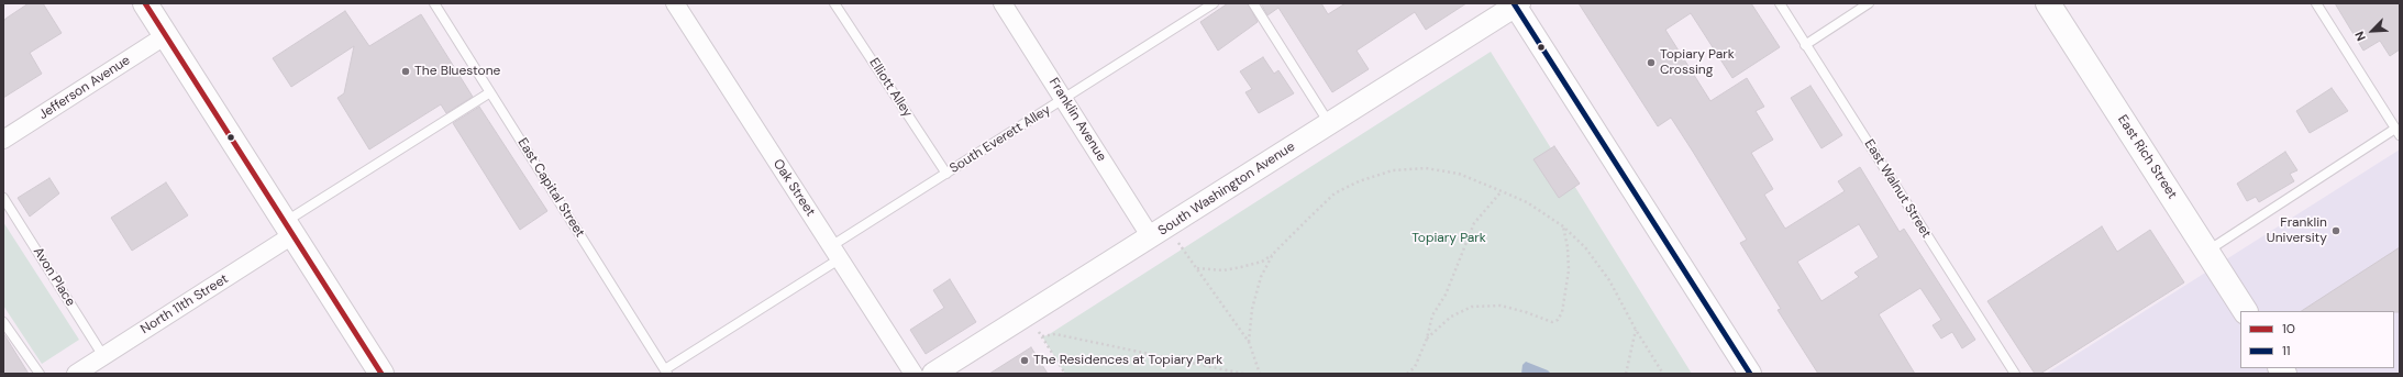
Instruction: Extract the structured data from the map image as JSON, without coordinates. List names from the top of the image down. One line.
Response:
{"streets":{"main road":["East Rich Street"],"street":["Jefferson Avenue","Franklin Avenue","Oak Street","South Washington Avenue","North 11th Street"],"lane":["Elliott Alley","South Everett Alley","East Capital Street","East Walnut Street","Avon Place"]},"crossings":[["Elliott Alley","South Everett Alley"],["Franklin Avenue","South Everett Alley"],["Franklin Avenue","South Washington Avenue"],["South Everett Alley","East Capital Street"],["South Everett Alley","Oak Street"],["Avon Place","North 11th Street"]],"parks":["Topiary Park"],"places":["Topiary Park Crossing","The Bluestone","Franklin University","The Residences at Topiary Park"],"lines":["transit line 10","transit line 11"],"legend":["10","11"],"north":"bottom left"}
